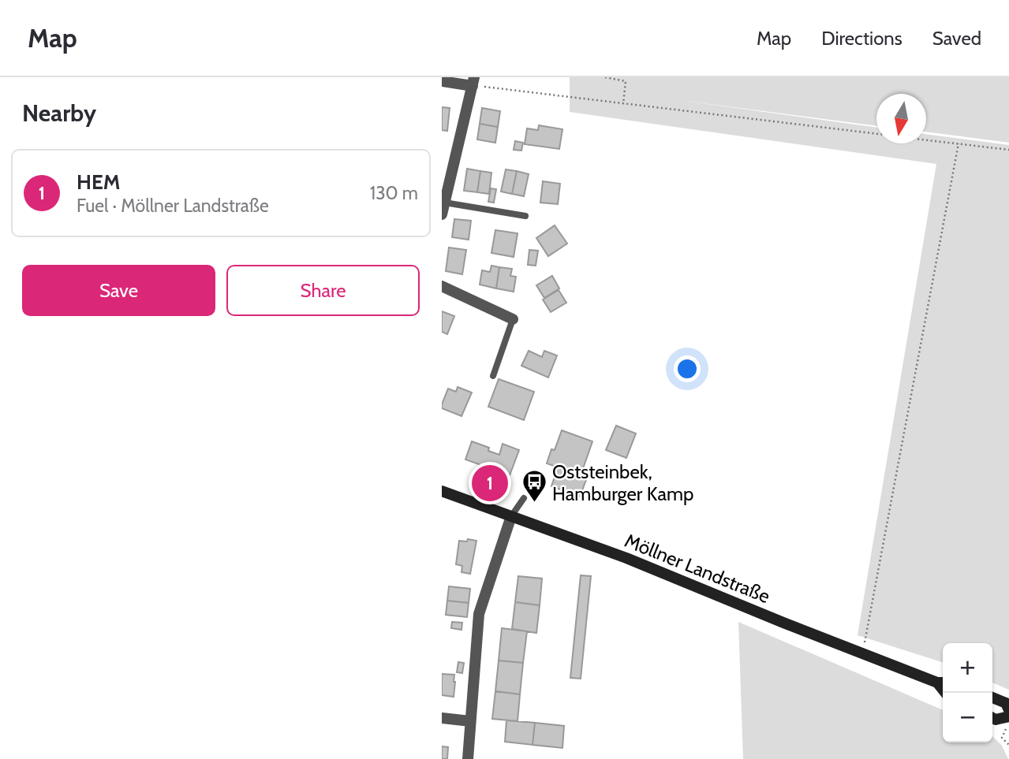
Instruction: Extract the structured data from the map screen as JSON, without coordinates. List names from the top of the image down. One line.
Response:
{"streets":{"main road":["Möllner Landstraße"]},"places":{"bus stop":["Oststeinbek, Hamburger Kamp"]},"north":"bottom","page":{"header":"Map","nav":["Map","Directions","Saved"],"heading":"Nearby","list":[{"mark":"1","name":"HEM","note":"Fuel · Möllner Landstraße","value":"130 m"}],"buttons":["Save","Share"],"pins":"1","map_buttons":["+","−"]}}
